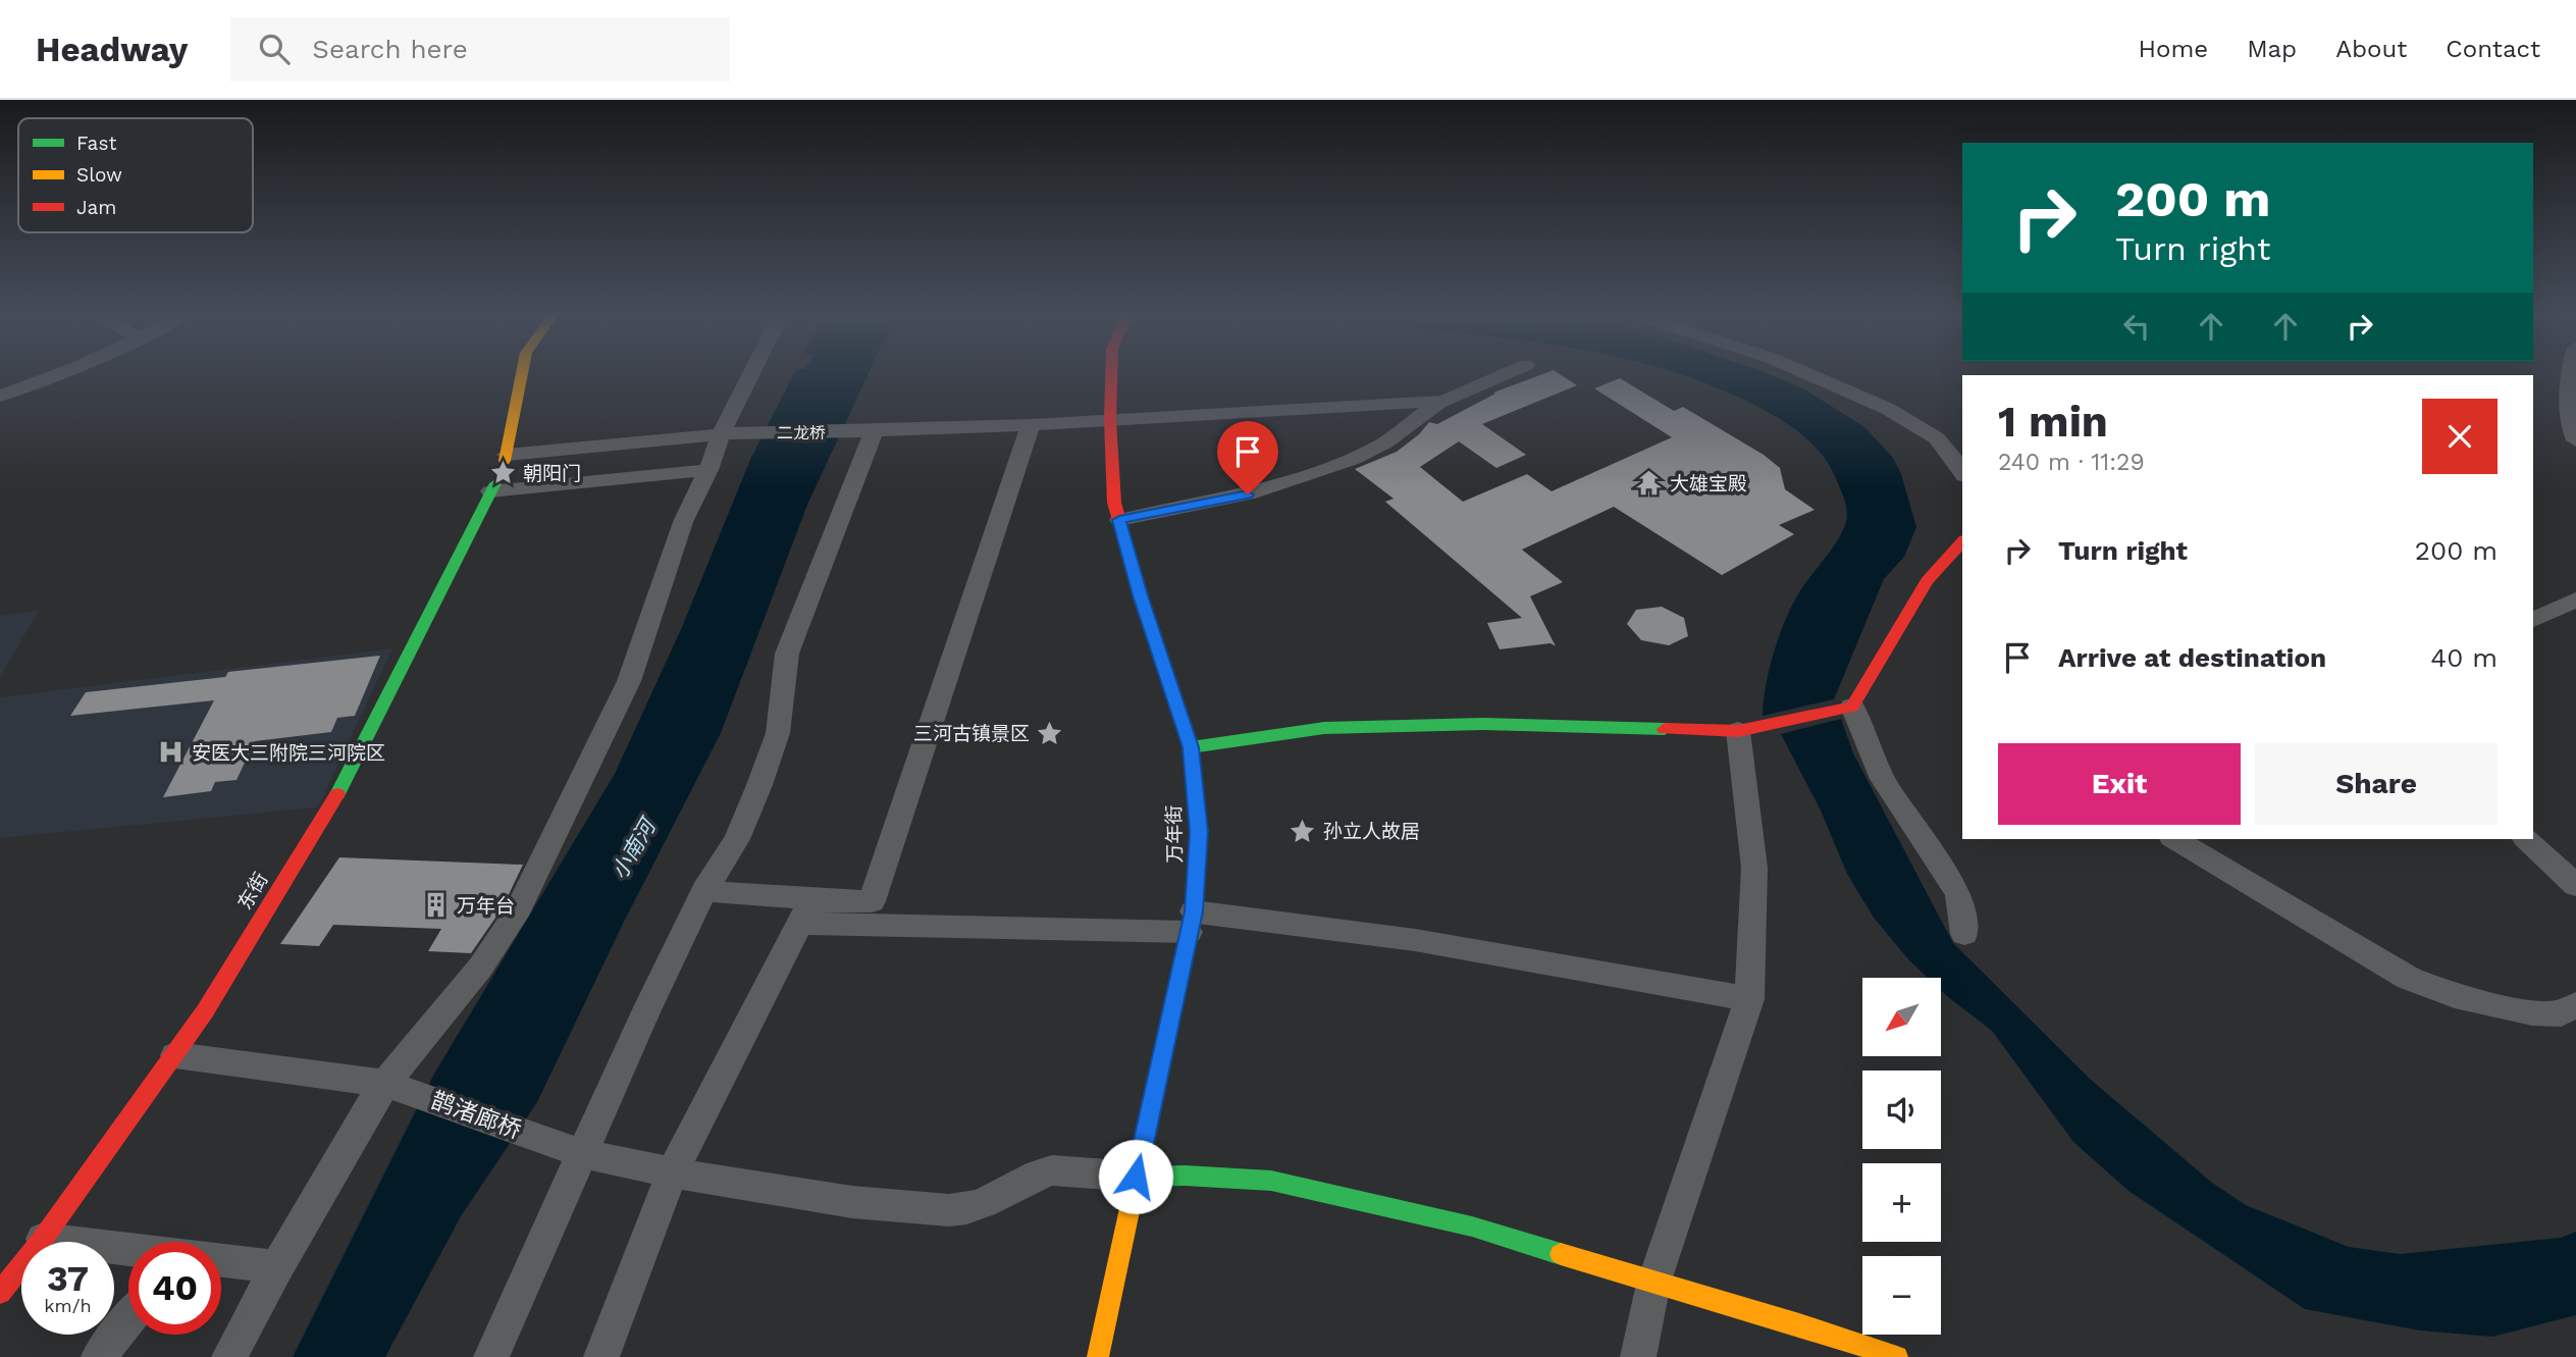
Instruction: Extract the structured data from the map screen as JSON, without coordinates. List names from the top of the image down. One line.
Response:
{"streets":{"street":["二龙桥","万年街","东街","鹊渚廊桥"]},"crossings":[["二龙桥","万年街"],["万年街","鹊渚廊桥"],["东街","鹊渚廊桥"]],"water":["小南河"],"places":{"place":["朝阳门","三河古镇景区","孙立人故居"],"temple":["大雄宝殿"],"hospital":["安医大三附院三河院区"],"building":["万年台"]},"legend":["Fast","Slow","Jam"],"north":"bottom left","page":{"header":"Headway","search":"Search here","nav":["Home","Map","About","Contact"],"turn":["200 m","Turn right"],"heading":["1 min","240 m · 11:29"],"list":[{"name":"Turn right","value":"200 m"},{"name":"Arrive at destination","value":"40 m"}],"buttons":["Exit","Share"],"map_buttons":["+","−"],"speed":"37 km/h","limit":"40"}}
